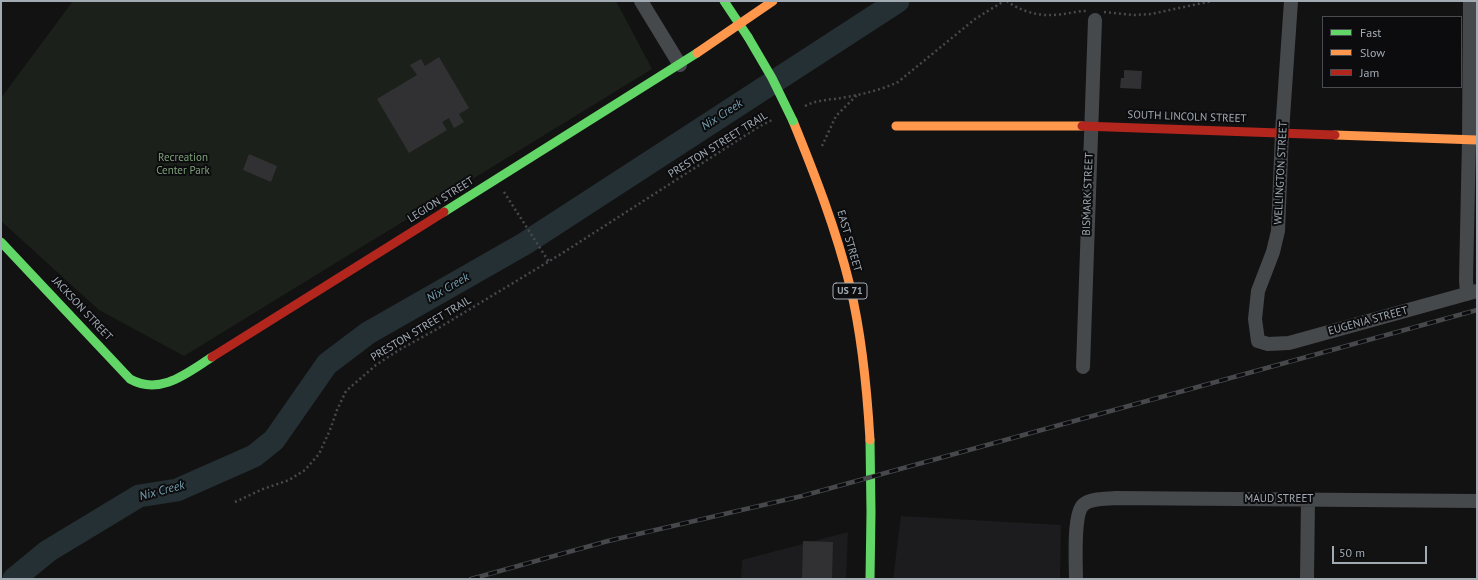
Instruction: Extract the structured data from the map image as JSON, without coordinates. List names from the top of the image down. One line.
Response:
{"streets":{"street":["SOUTH LINCOLN STREET","WELLINGTON STREET","BISMARK STREET","LEGION STREET","EAST STREET","US 71","JACKSON STREET","EUGENIA STREET","MAUD STREET"],"path":["PRESTON STREET TRAIL"]},"crossings":[["SOUTH LINCOLN STREET","WELLINGTON STREET"],["SOUTH LINCOLN STREET","BISMARK STREET"],["WELLINGTON STREET","EUGENIA STREET"],["LEGION STREET","EAST STREET"],["LEGION STREET","US 71"],["LEGION STREET","JACKSON STREET"],["EAST STREET","US 71"]],"water":["Nix Creek"],"parks":["Recreation Center Park"],"legend":["Fast","Slow","Jam"],"scale_bar":"50 m"}
